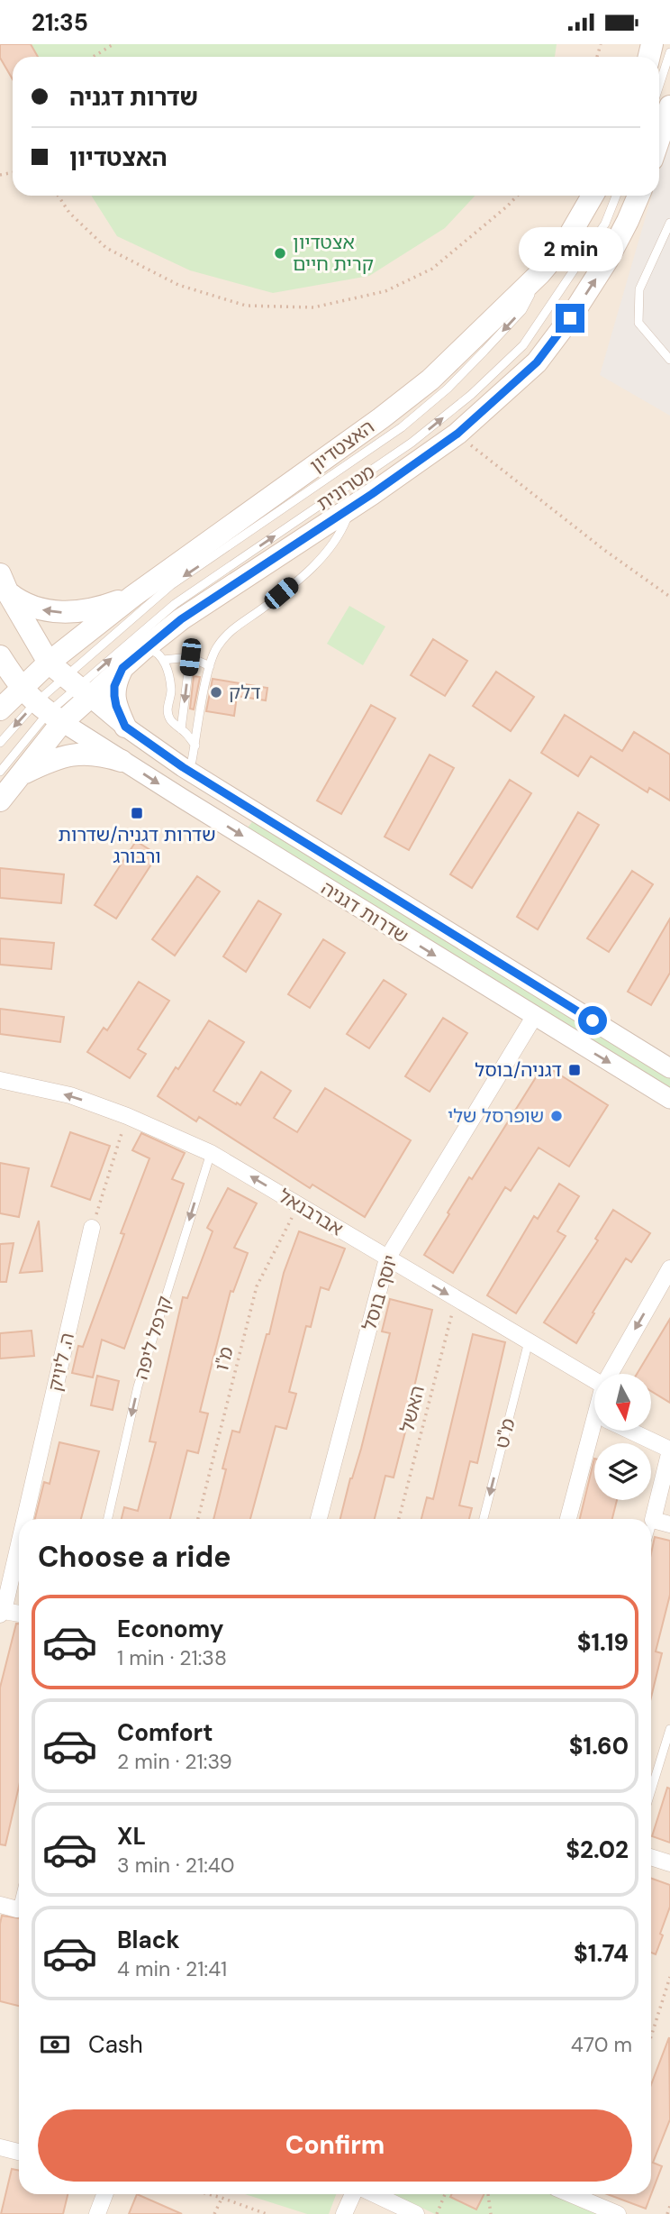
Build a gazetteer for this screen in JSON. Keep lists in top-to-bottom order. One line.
{"streets":{"main road":["האצטדיון"],"street":["שדרות דגניה","אברבנאל","יוסף בוסל","ה. ליויק"],"lane":["מטרונית","קרפל ליפה","מ\"ט"],"path":["מ\"ו","האשל"]},"crossings":[["האצטדיון","מטרונית"],["האצטדיון","שדרות דגניה"],["מטרונית","שדרות דגניה"],["שדרות דגניה","יוסף בוסל"],["אברבנאל","יוסף בוסל"],["אברבנאל","קרפל ליפה"],["אברבנאל","מ\"ו"],["אברבנאל","האשל"],["אברבנאל","מ\"ט"]],"one_way":["קרפל ליפה","מ\"ט"],"places":{"other":["אצטדיון קרית חיים","דלק","שופרסל שלי"],"transit":["שדרות דגניה/שדרות ורבורג","דגניה/בוסל"]},"north":"bottom","page":{"status":"21:35","banner":["שדרות דגניה","האצטדיון"],"bubble":"2 min","heading":"Choose a ride","list":[{"name":"Economy","note":"1 min · 21:38","value":"$1.19"},{"name":"Comfort","note":"2 min · 21:39","value":"$1.60"},{"name":"XL","note":"3 min · 21:40","value":"$2.02"},{"name":"Black","note":"4 min · 21:41","value":"$1.74"}],"pay":["Cash","470 m"],"buttons":"Confirm"}}
